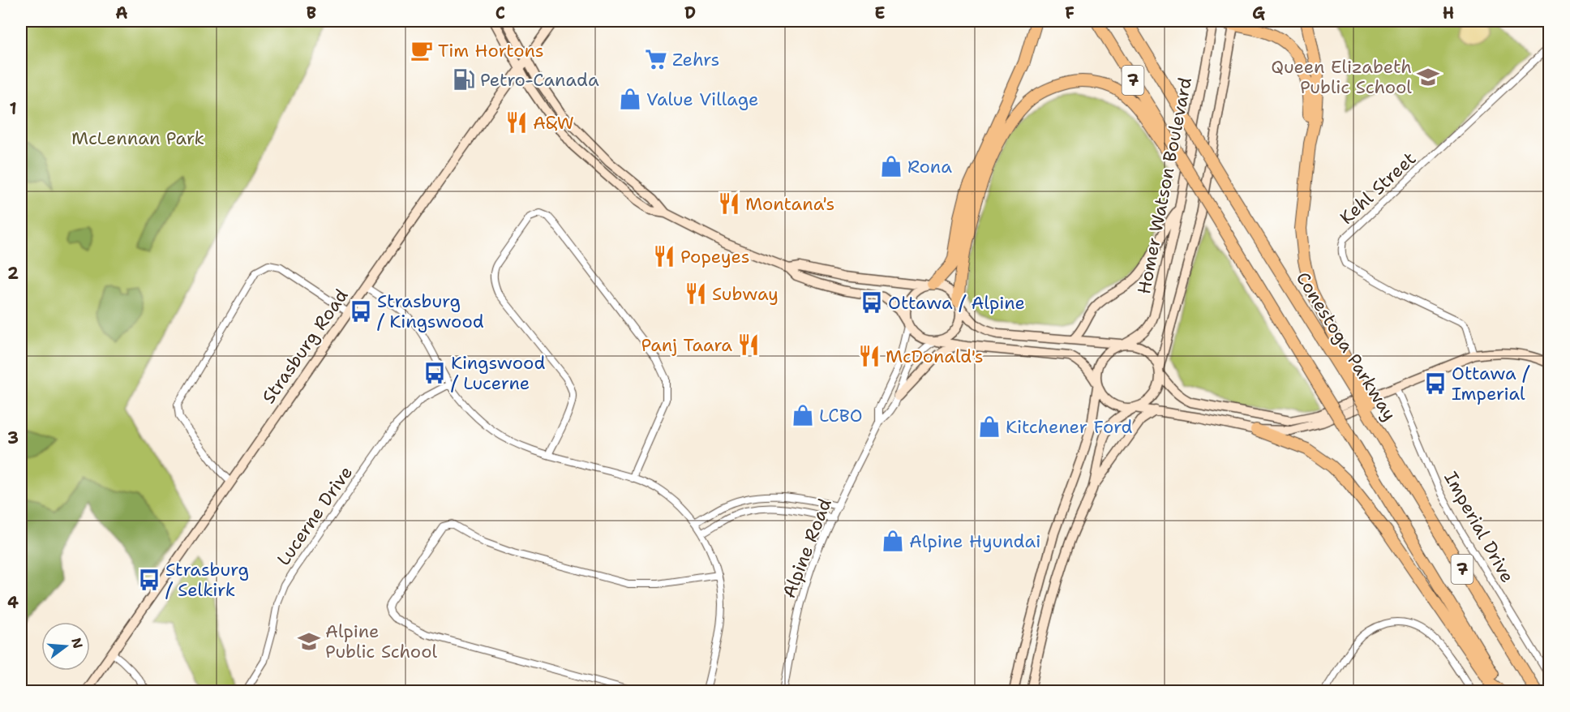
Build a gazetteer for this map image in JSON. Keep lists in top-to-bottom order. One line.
{"streets":{"highway":["7","Conestoga Parkway"],"main road":["Homer Watson Boulevard","Strasburg Road"],"street":["Kehl Street","Lucerne Drive","Imperial Drive","Alpine Road"]},"parks":["McLennan Park"],"places":{"cafe":["Tim Hortons"],"supermarket":["Zehrs"],"school or university":["Queen Elizabeth Public School","Alpine Public School"],"fuel station":["Petro-Canada"],"shop":["Value Village","Rona","LCBO","Kitchener Ford","Alpine Hyundai"],"restaurant":["A&W","Montana's","Popeyes","Subway","Panj Taara","McDonald's"],"bus stop":["Ottawa / Alpine","Strasburg / Kingswood","Kingswood / Lucerne","Ottawa / Imperial","Strasburg / Selkirk"]},"north":"right","grid":{"columns":["A","B","C","D","E","F","G","H"],"rows":["1","2","3","4"]}}
